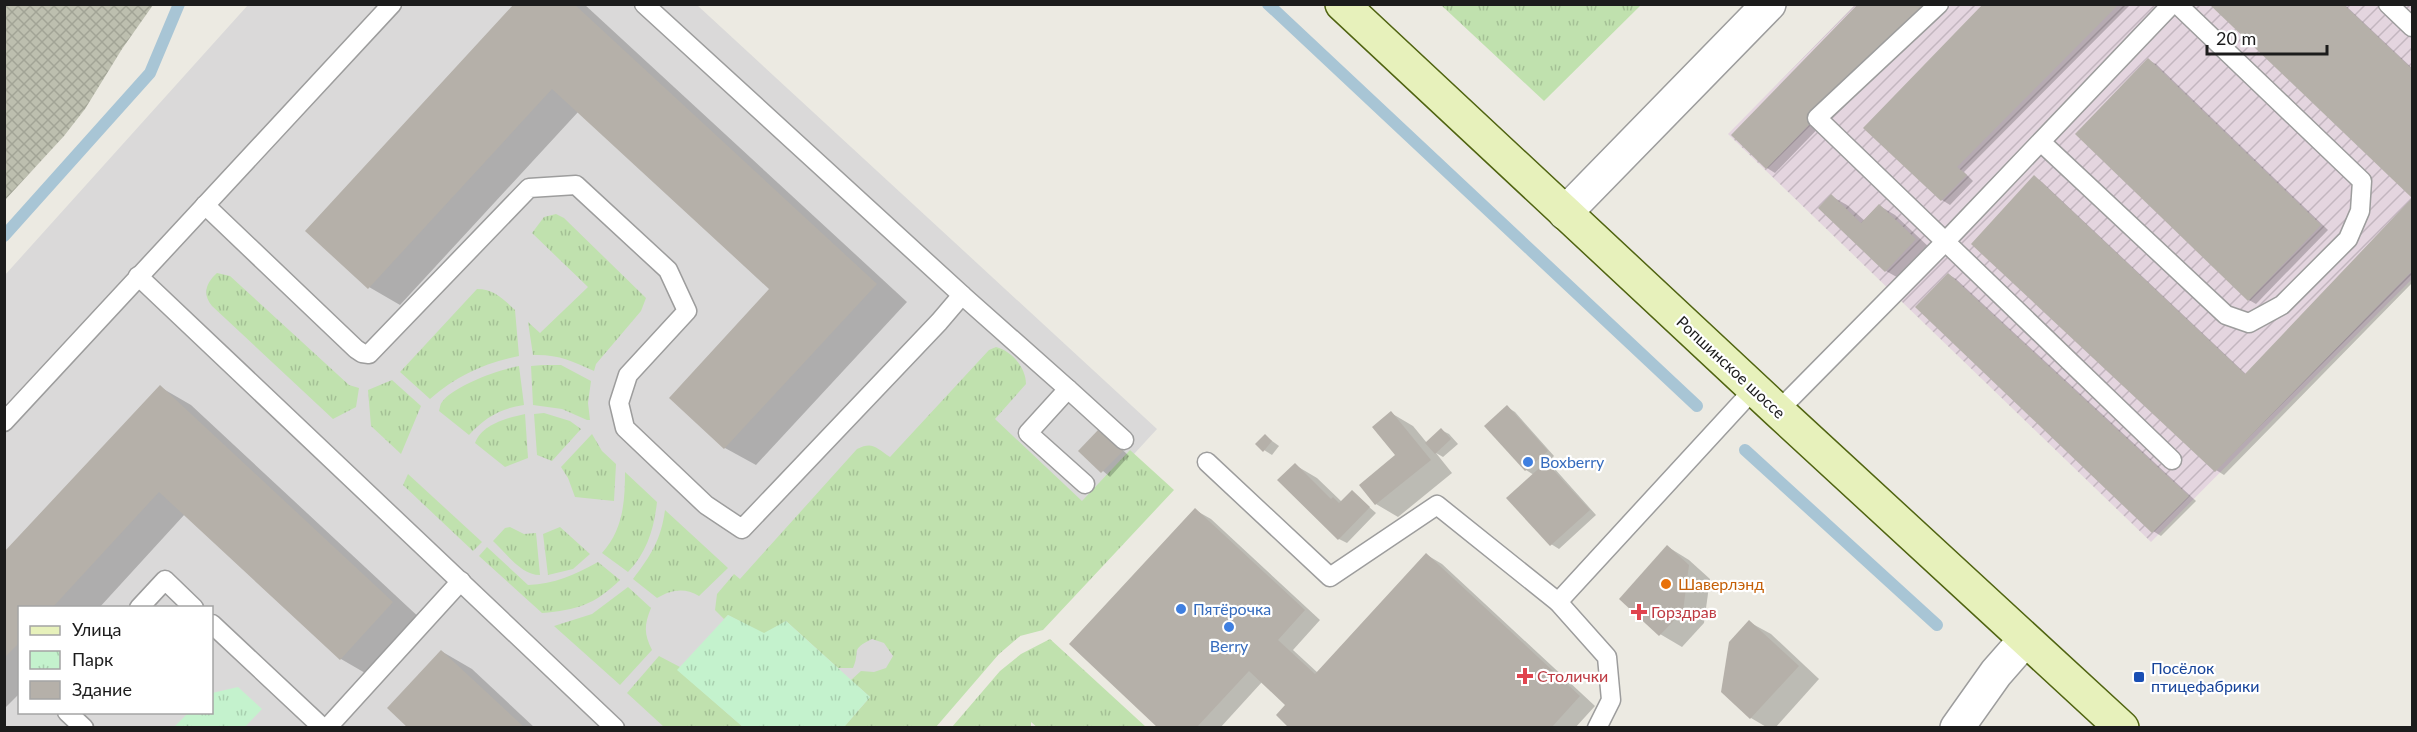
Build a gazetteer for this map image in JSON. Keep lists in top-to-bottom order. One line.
{"streets":{"main road":["Ропшинское шоссе"]},"places":{"other":["Boxberry","Шаверлэнд","Пятёрочка","Berry"],"health":["Горздрав","Столички"],"transit":["Посёлок птицефабрики"]},"legend":["Улица","Парк","Здание"],"scale_bar":"20 m"}
